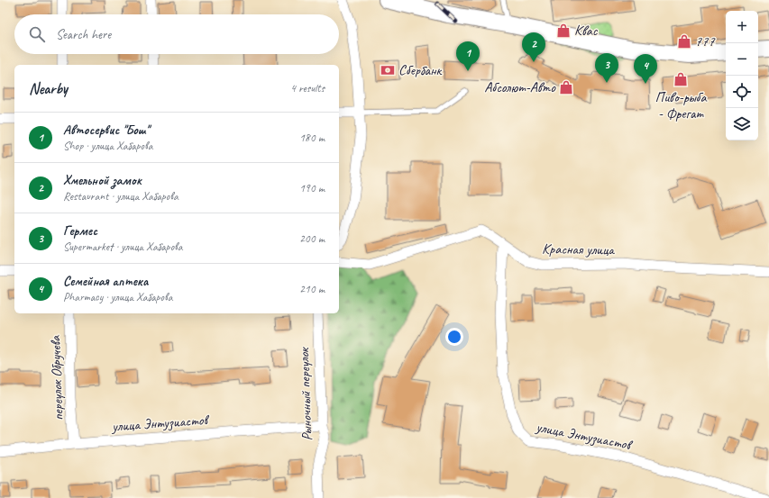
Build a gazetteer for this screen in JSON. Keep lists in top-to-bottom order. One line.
{"streets":{"street":["Красная улица","переулок Обручева","Рыночный переулок","улица Энтузиастов"]},"crossings":[["Красная улица","улица Энтузиастов"],["переулок Обручева","улица Энтузиастов"],["Рыночный переулок","улица Энтузиастов"]],"places":{"shop":["Квас","777","Пиво-рыба - Фрегат","Абсолют-Авто"],"bank":["Сбербанк"]},"page":{"map_buttons":["+","−"],"search":"Search here","pins":["2","1","3","4"],"heading":["Nearby","4 results"],"list":[{"mark":"1","name":"Автосервис \"Бош\"","note":"Shop · улица Хабарова","value":"180 m"},{"mark":"2","name":"Хмельной замок","note":"Restaurant · улица Хабарова","value":"190 m"},{"mark":"3","name":"Гермес","note":"Supermarket · улица Хабарова","value":"200 m"},{"mark":"4","name":"Семейная аптека","note":"Pharmacy · улица Хабарова","value":"210 m"}]}}
